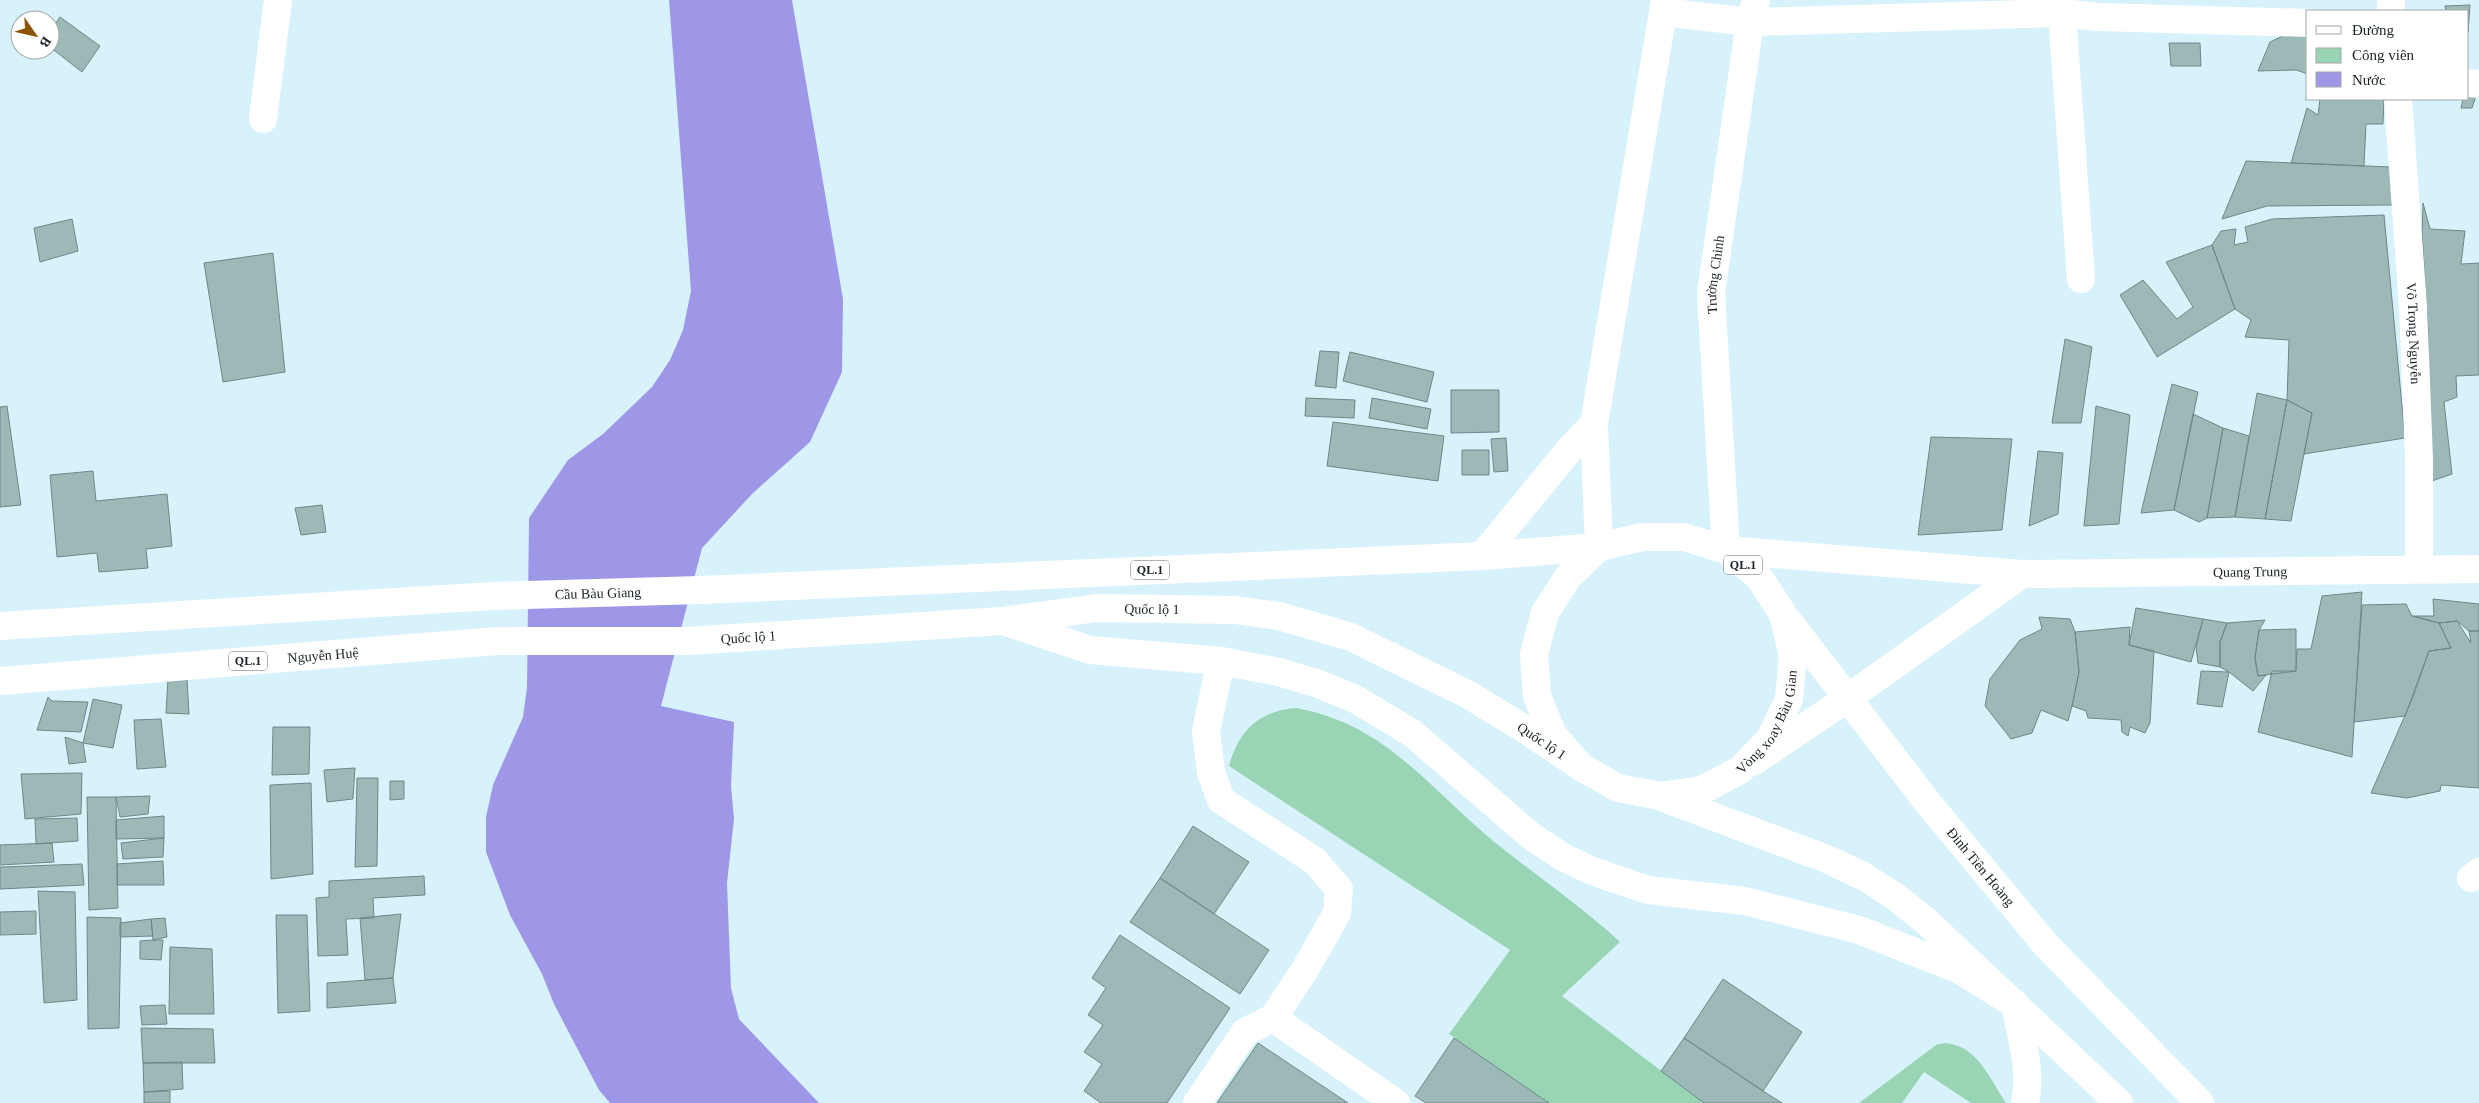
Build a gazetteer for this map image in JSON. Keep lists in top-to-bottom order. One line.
{"streets":{"main road":["Trường Chinh","Võ Trọng Nguyễn","QL.1","Quang Trung","Cầu Bàu Giang","Quốc lộ 1","Nguyễn Huệ","Vòng xoay Bàu Gian","Đinh Tiên Hoàng"]},"crossings":[["Trường Chinh","Quang Trung"],["Trường Chinh","Vòng xoay Bàu Gian"],["Võ Trọng Nguyễn","Quang Trung"],["QL.1","Cầu Bàu Giang"],["QL.1","Vòng xoay Bàu Gian"],["Quang Trung","Vòng xoay Bàu Gian"],["Quốc lộ 1","Nguyễn Huệ"],["Quốc lộ 1","Vòng xoay Bàu Gian"],["Vòng xoay Bàu Gian","Đinh Tiên Hoàng"]],"legend":["Đường","Công viên","Nước"],"north":"bottom right"}
